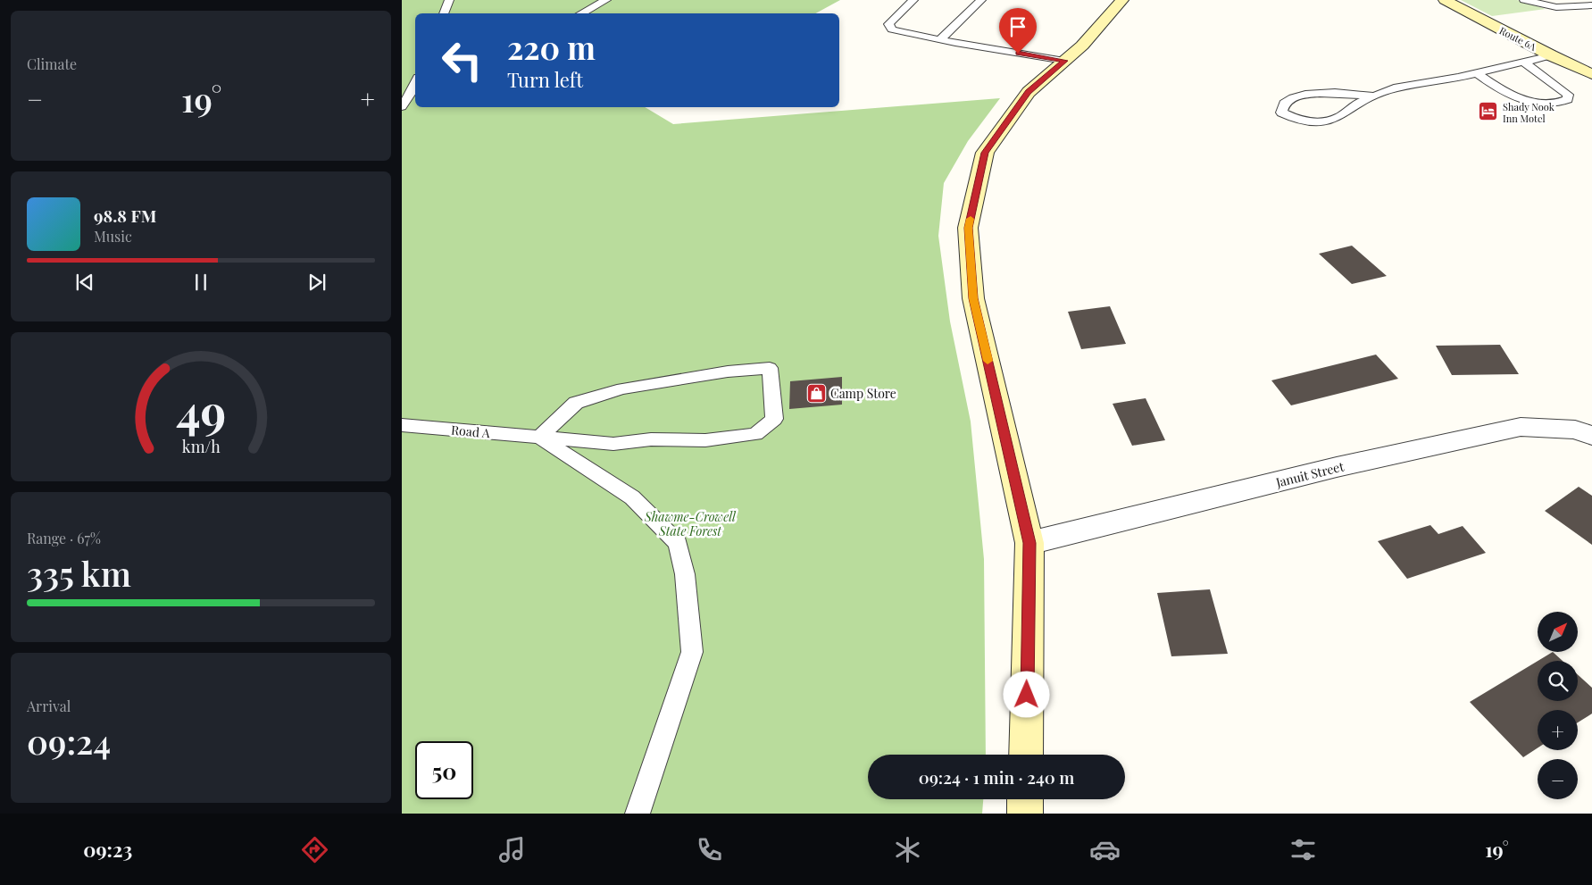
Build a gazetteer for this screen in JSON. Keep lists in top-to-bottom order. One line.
{"streets":{"main road":["Route 6A"],"street":["Januit Street"],"lane":["Road A"]},"parks":["Shawme-Crowell State Forest"],"places":{"hotel":["Shady Nook Inn Motel"],"shop":["Camp Store"]},"north":"top right","page":{"tile":["Climate",["Range · 67%","335 km"],["Arrival","09:24"]],"turn":["220 m","Turn left"],"heat":["−","19°","+"],"song":["98.8 FM","Music"],"map_buttons":["+","−"],"limit":"50","trip":"09:24 · 1 min · 240 m","tabs":["09:23","19°"],"gauge":["49","km/h"]}}
